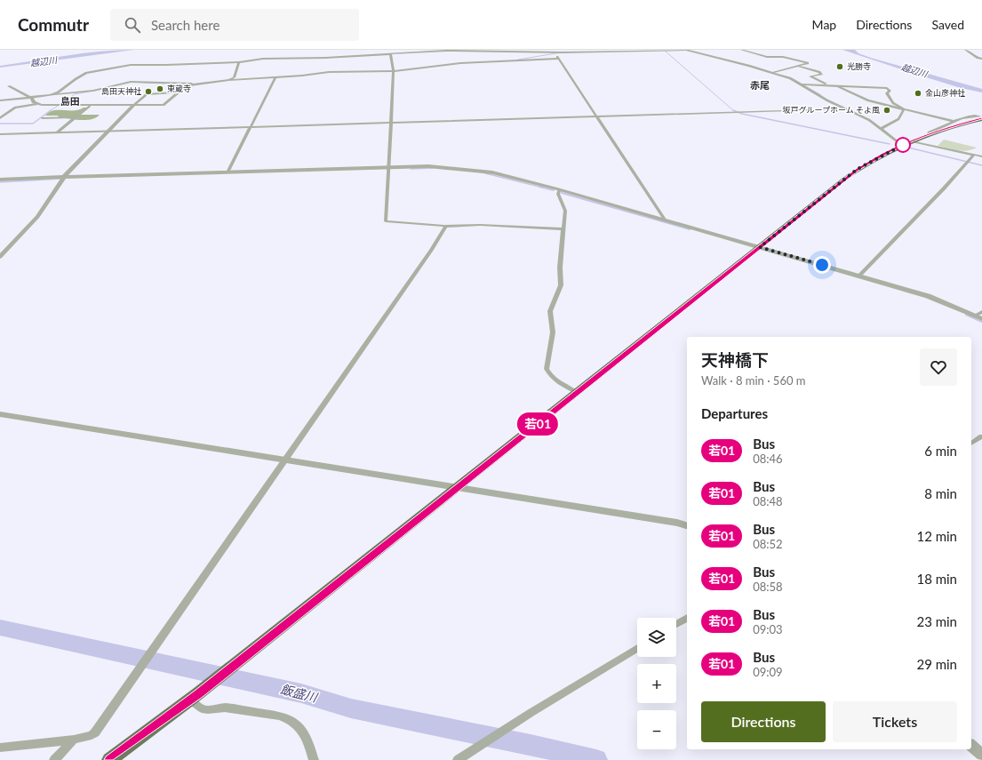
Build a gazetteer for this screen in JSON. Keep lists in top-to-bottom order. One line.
{"districts":["赤尾","島田"],"water":["越辺川","飯盛川"],"places":["光勝寺","東蔵寺","島田天神社","金山彦神社","坂戸グループホーム そよ風"],"lines":["bus line 若01"],"page":{"header":"Commutr","search":"Search here","nav":["Map","Directions","Saved"],"on_map":"若01","heading":[["天神橋下","Walk · 8 min · 560 m"],"Departures"],"list":[{"mark":"若01","name":"Bus","note":"08:46","value":"6 min"},{"mark":"若01","name":"Bus","note":"08:48","value":"8 min"},{"mark":"若01","name":"Bus","note":"08:52","value":"12 min"},{"mark":"若01","name":"Bus","note":"08:58","value":"18 min"},{"mark":"若01","name":"Bus","note":"09:03","value":"23 min"},{"mark":"若01","name":"Bus","note":"09:09","value":"29 min"}],"map_buttons":["+","−"],"buttons":["Directions","Tickets"]}}
